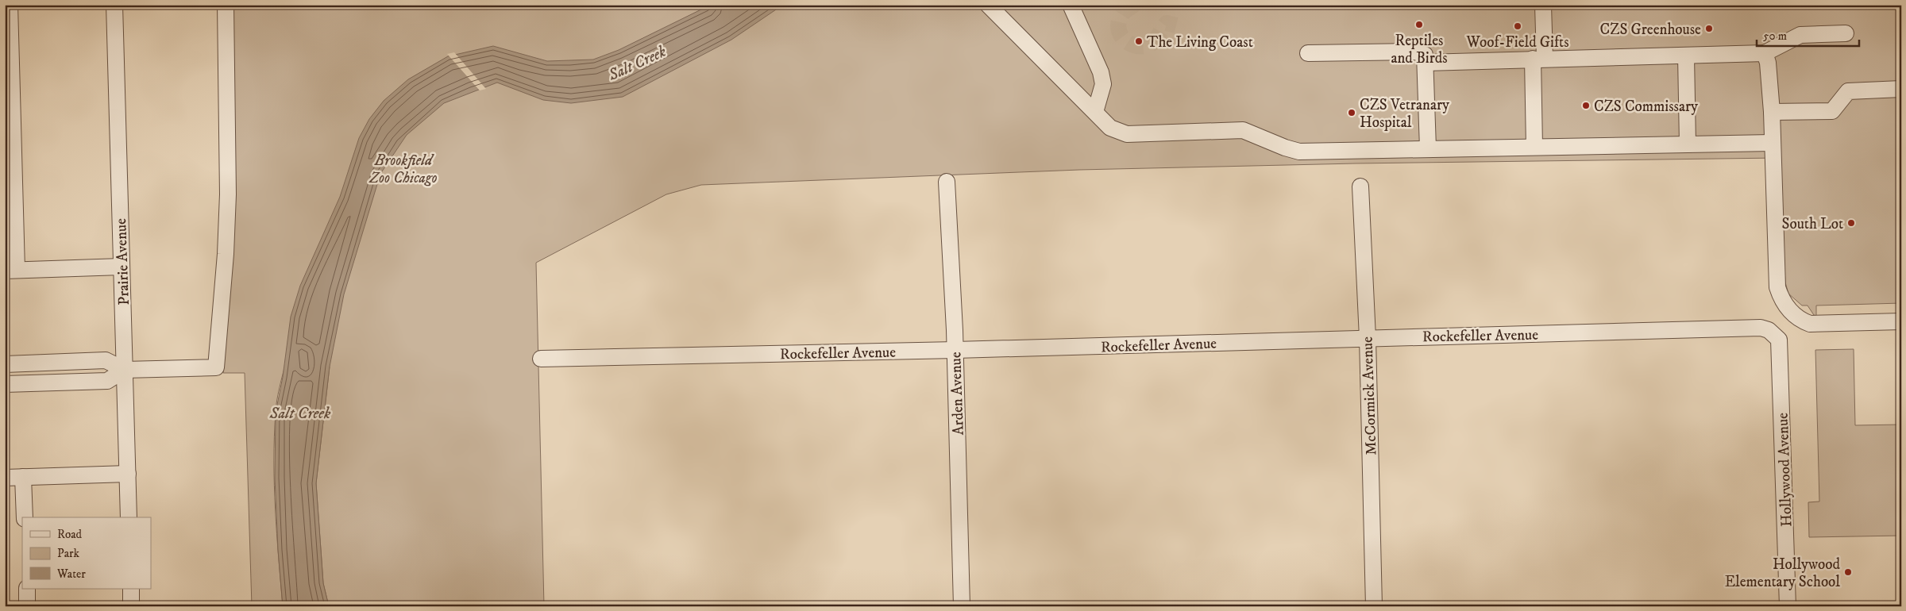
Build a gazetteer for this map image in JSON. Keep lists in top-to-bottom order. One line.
{"streets":{"street":["Prairie Avenue","Rockefeller Avenue","Arden Avenue","McCormick Avenue","Hollywood Avenue"]},"crossings":[["Rockefeller Avenue","Arden Avenue"],["Rockefeller Avenue","McCormick Avenue"],["Rockefeller Avenue","Hollywood Avenue"]],"water":["Salt Creek"],"parks":["Brookfield Zoo Chicago"],"places":["Reptiles and Birds","Woof-Field Gifts","CZS Greenhouse","The Living Coast","CZS Commissary","CZS Vetranary Hospital","South Lot","Hollywood Elementary School"],"legend":["Road","Park","Water"],"scale_bar":"50 m"}
